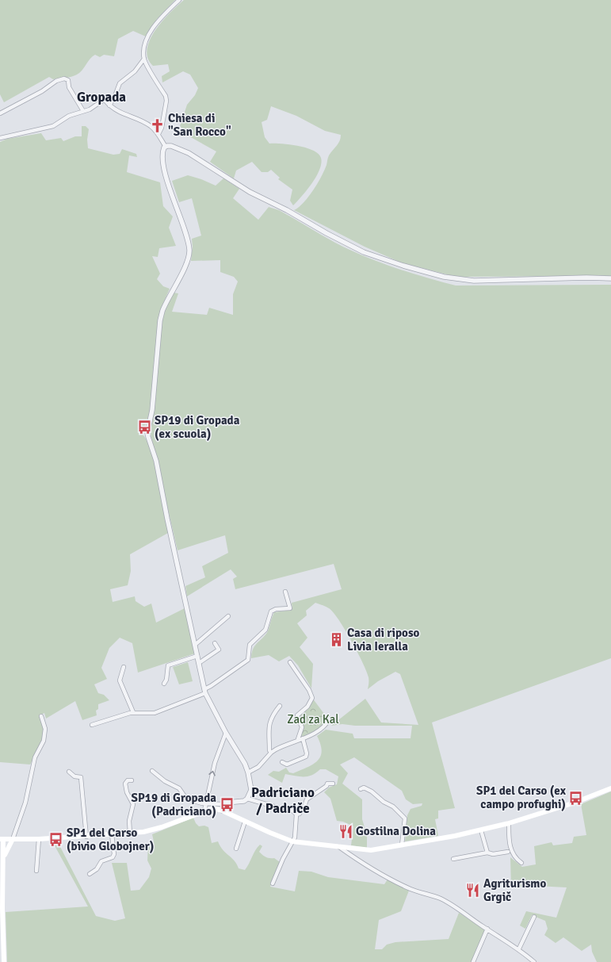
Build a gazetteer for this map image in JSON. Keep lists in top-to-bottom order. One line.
{"districts":["Gropada","Padriciano / Padriče"],"parks":["Zad za Kal"],"places":{"church":["Chiesa di \"San Rocco\""],"bus stop":["SP19 di Gropada (ex scuola)","SP1 del Carso (ex campo profughi)","SP19 di Gropada (Padriciano)","SP1 del Carso (bivio Globojner)"],"building":["Casa di riposo Livia Ieralla"],"restaurant":["Gostilna Dolina","Agriturismo Grgič"]}}
